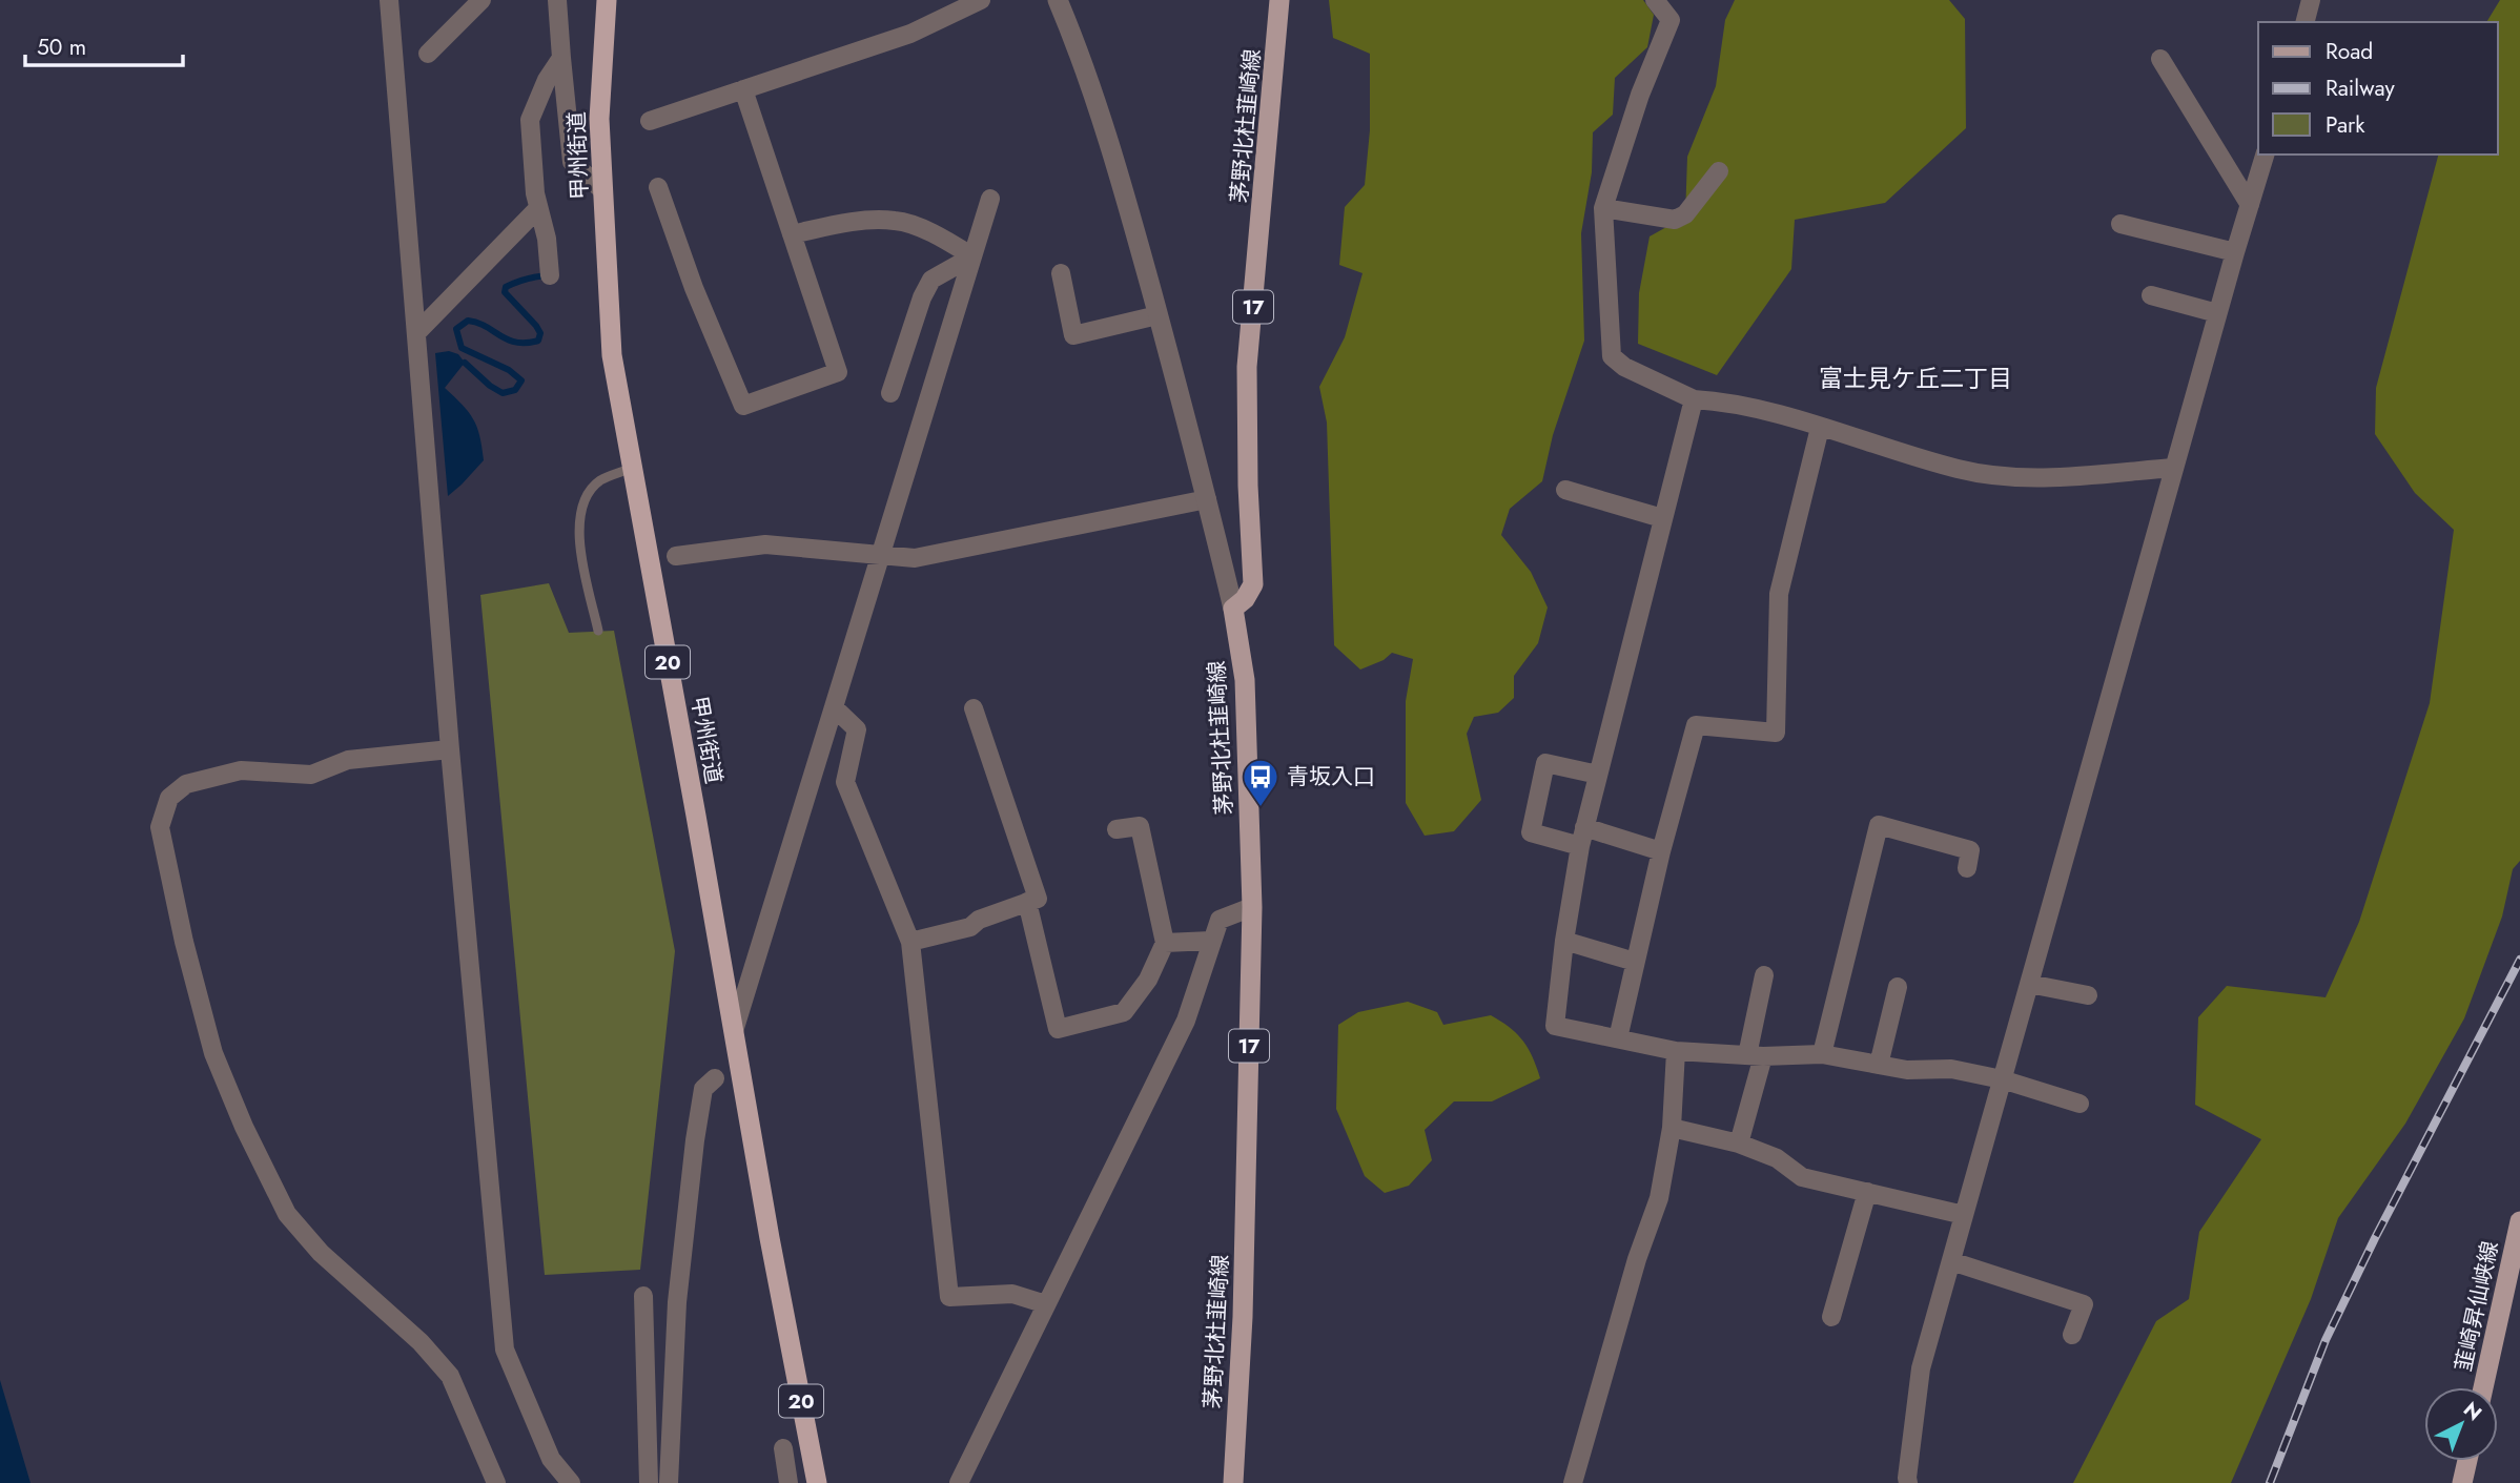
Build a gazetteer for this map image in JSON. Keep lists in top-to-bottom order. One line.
{"streets":{"highway":["甲州街道","20"],"main road":["茅野北杜韮崎線","17","韮崎昇仙峡線"]},"districts":["富士見ケ丘二丁目"],"places":{"bus stop":["青坂入口"]},"legend":["Road","Railway","Park"],"scale_bar":"50 m","north":"top right"}
